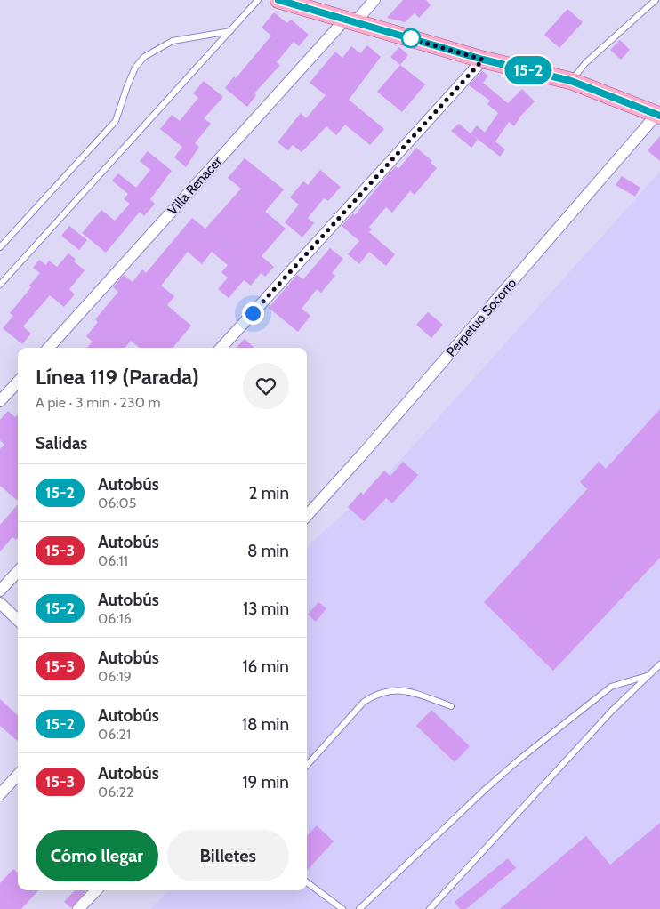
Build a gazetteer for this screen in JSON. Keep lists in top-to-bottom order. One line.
{"streets":{"street":["Villa Renacer","Perpetuo Socorro"]},"lines":["bus line 15-2"],"page":{"on_map":"15-2","heading":[["Línea 119 (Parada)","A pie · 3 min · 230 m"],"Salidas"],"list":[{"mark":"15-2","name":"Autobús","note":"06:05","value":"2 min"},{"mark":"15-3","name":"Autobús","note":"06:11","value":"8 min"},{"mark":"15-2","name":"Autobús","note":"06:16","value":"13 min"},{"mark":"15-3","name":"Autobús","note":"06:19","value":"16 min"},{"mark":"15-2","name":"Autobús","note":"06:21","value":"18 min"},{"mark":"15-3","name":"Autobús","note":"06:22","value":"19 min"}],"buttons":["Cómo llegar","Billetes"]}}
